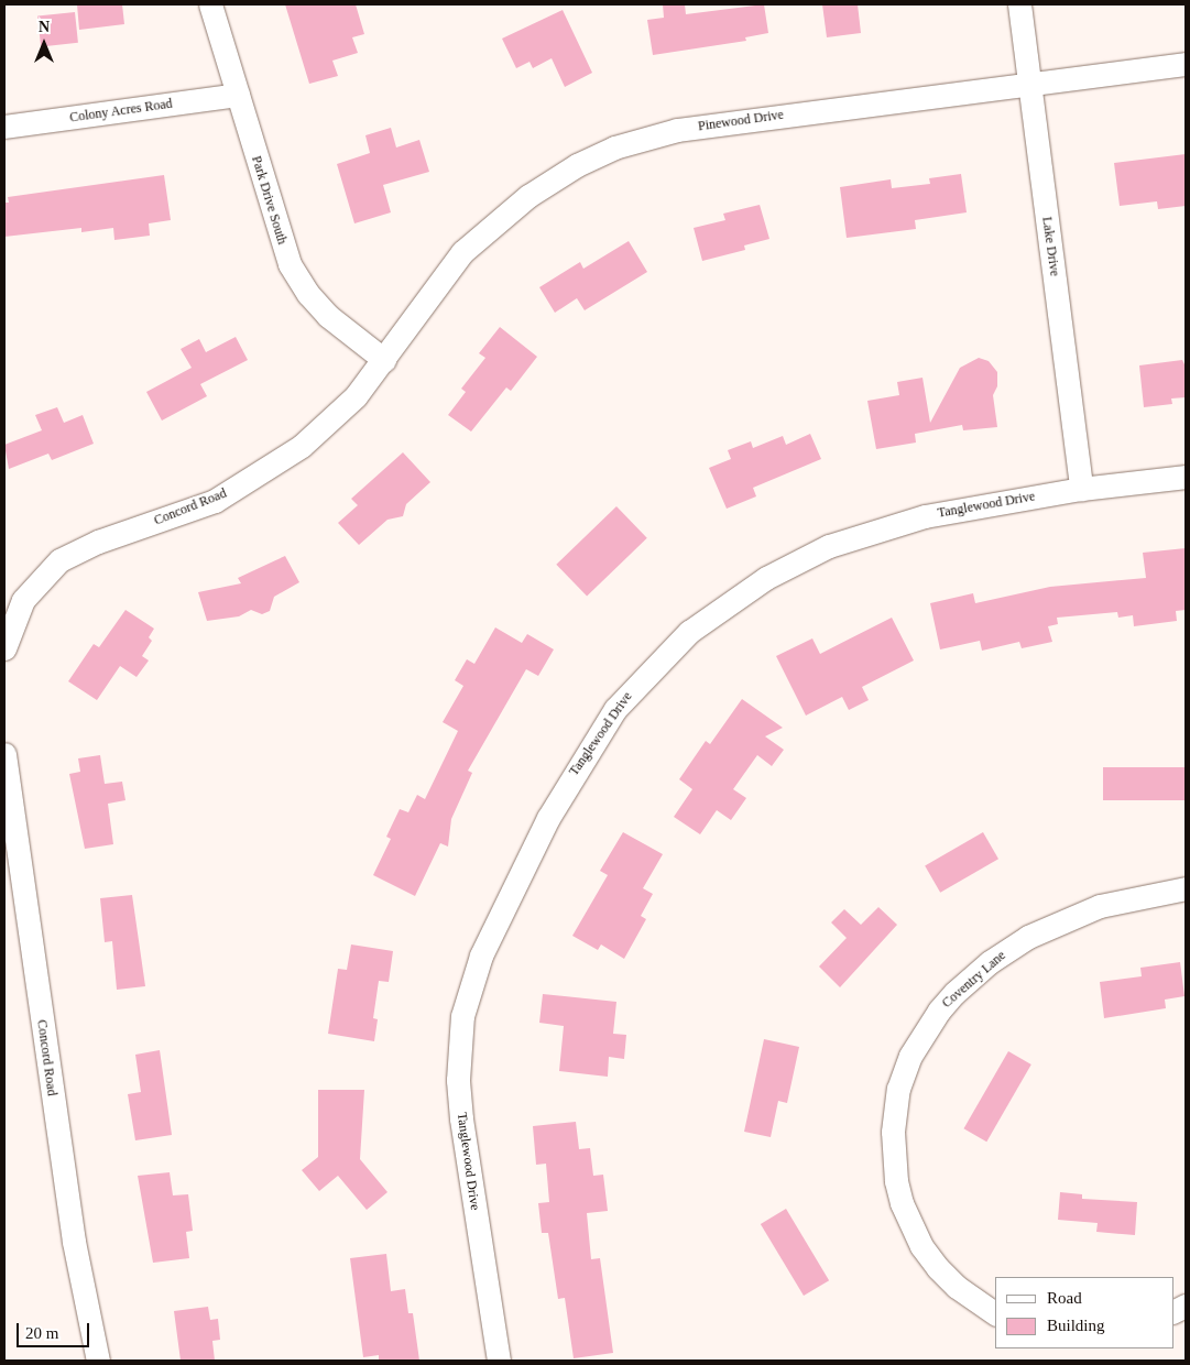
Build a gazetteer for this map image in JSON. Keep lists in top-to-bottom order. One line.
{"streets":{"street":["Colony Acres Road","Pinewood Drive","Park Drive South","Lake Drive","Tanglewood Drive","Concord Road","Coventry Lane"]},"crossings":[["Colony Acres Road","Park Drive South"],["Pinewood Drive","Park Drive South"],["Pinewood Drive","Lake Drive"],["Pinewood Drive","Concord Road"],["Park Drive South","Concord Road"],["Lake Drive","Tanglewood Drive"]],"legend":["Road","Building"],"scale_bar":"20 m","north":"top"}
